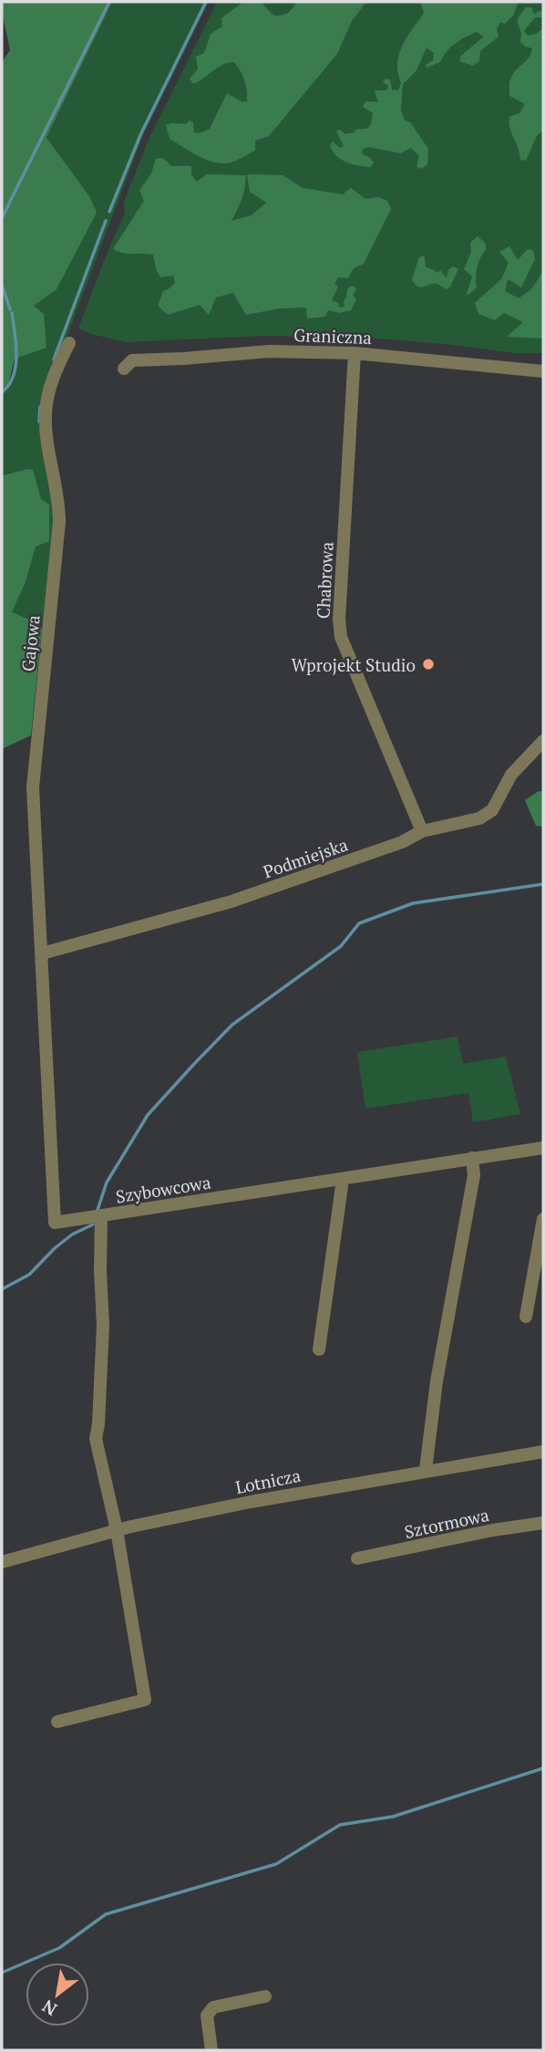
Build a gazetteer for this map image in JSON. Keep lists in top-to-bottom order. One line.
{"streets":{"street":["Graniczna","Chabrowa","Gajowa","Podmiejska","Szybowcowa","Lotnicza","Sztormowa"]},"crossings":[["Graniczna","Chabrowa"],["Chabrowa","Podmiejska"],["Gajowa","Podmiejska"],["Gajowa","Szybowcowa"],["Podmiejska","Szybowcowa"]],"places":["Wprojekt Studio"],"north":"bottom left"}
